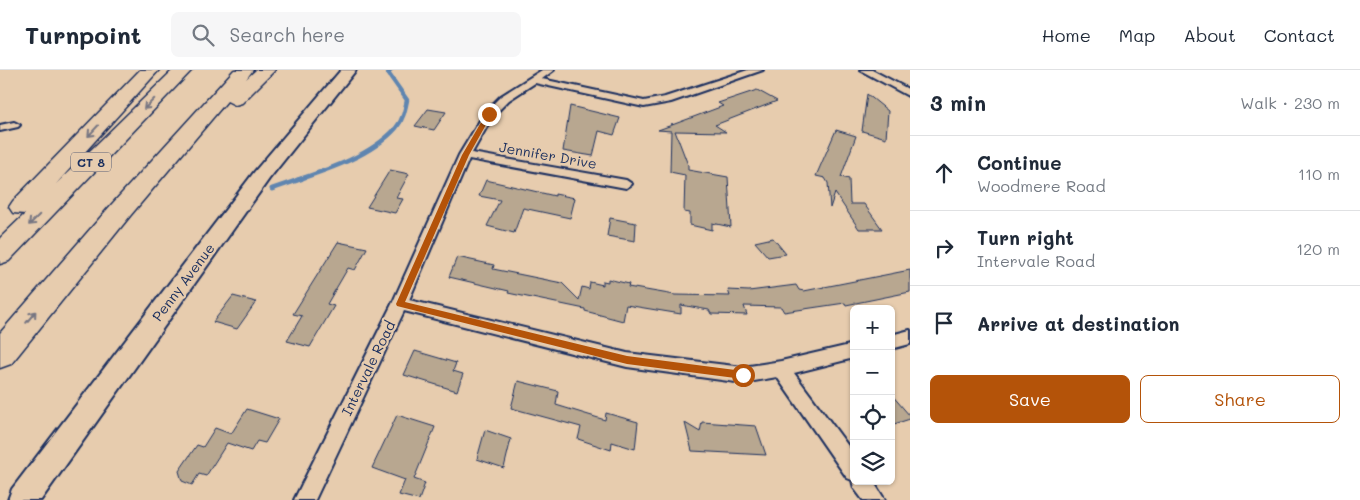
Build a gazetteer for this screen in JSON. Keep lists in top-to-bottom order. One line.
{"streets":{"highway":["CT 8"],"main road":["Penny Avenue"],"street":["Jennifer Drive","Intervale Road"]},"crossings":[["Jennifer Drive","Intervale Road"]],"page":{"header":"Turnpoint","search":"Search here","nav":["Home","Map","About","Contact"],"heading":["3 min","Walk · 230 m"],"list":[["Continue","Woodmere Road","110 m"],["Turn right","Intervale Road","120 m"],"Arrive at destination"],"map_buttons":["+","−"],"buttons":["Save","Share"]}}
